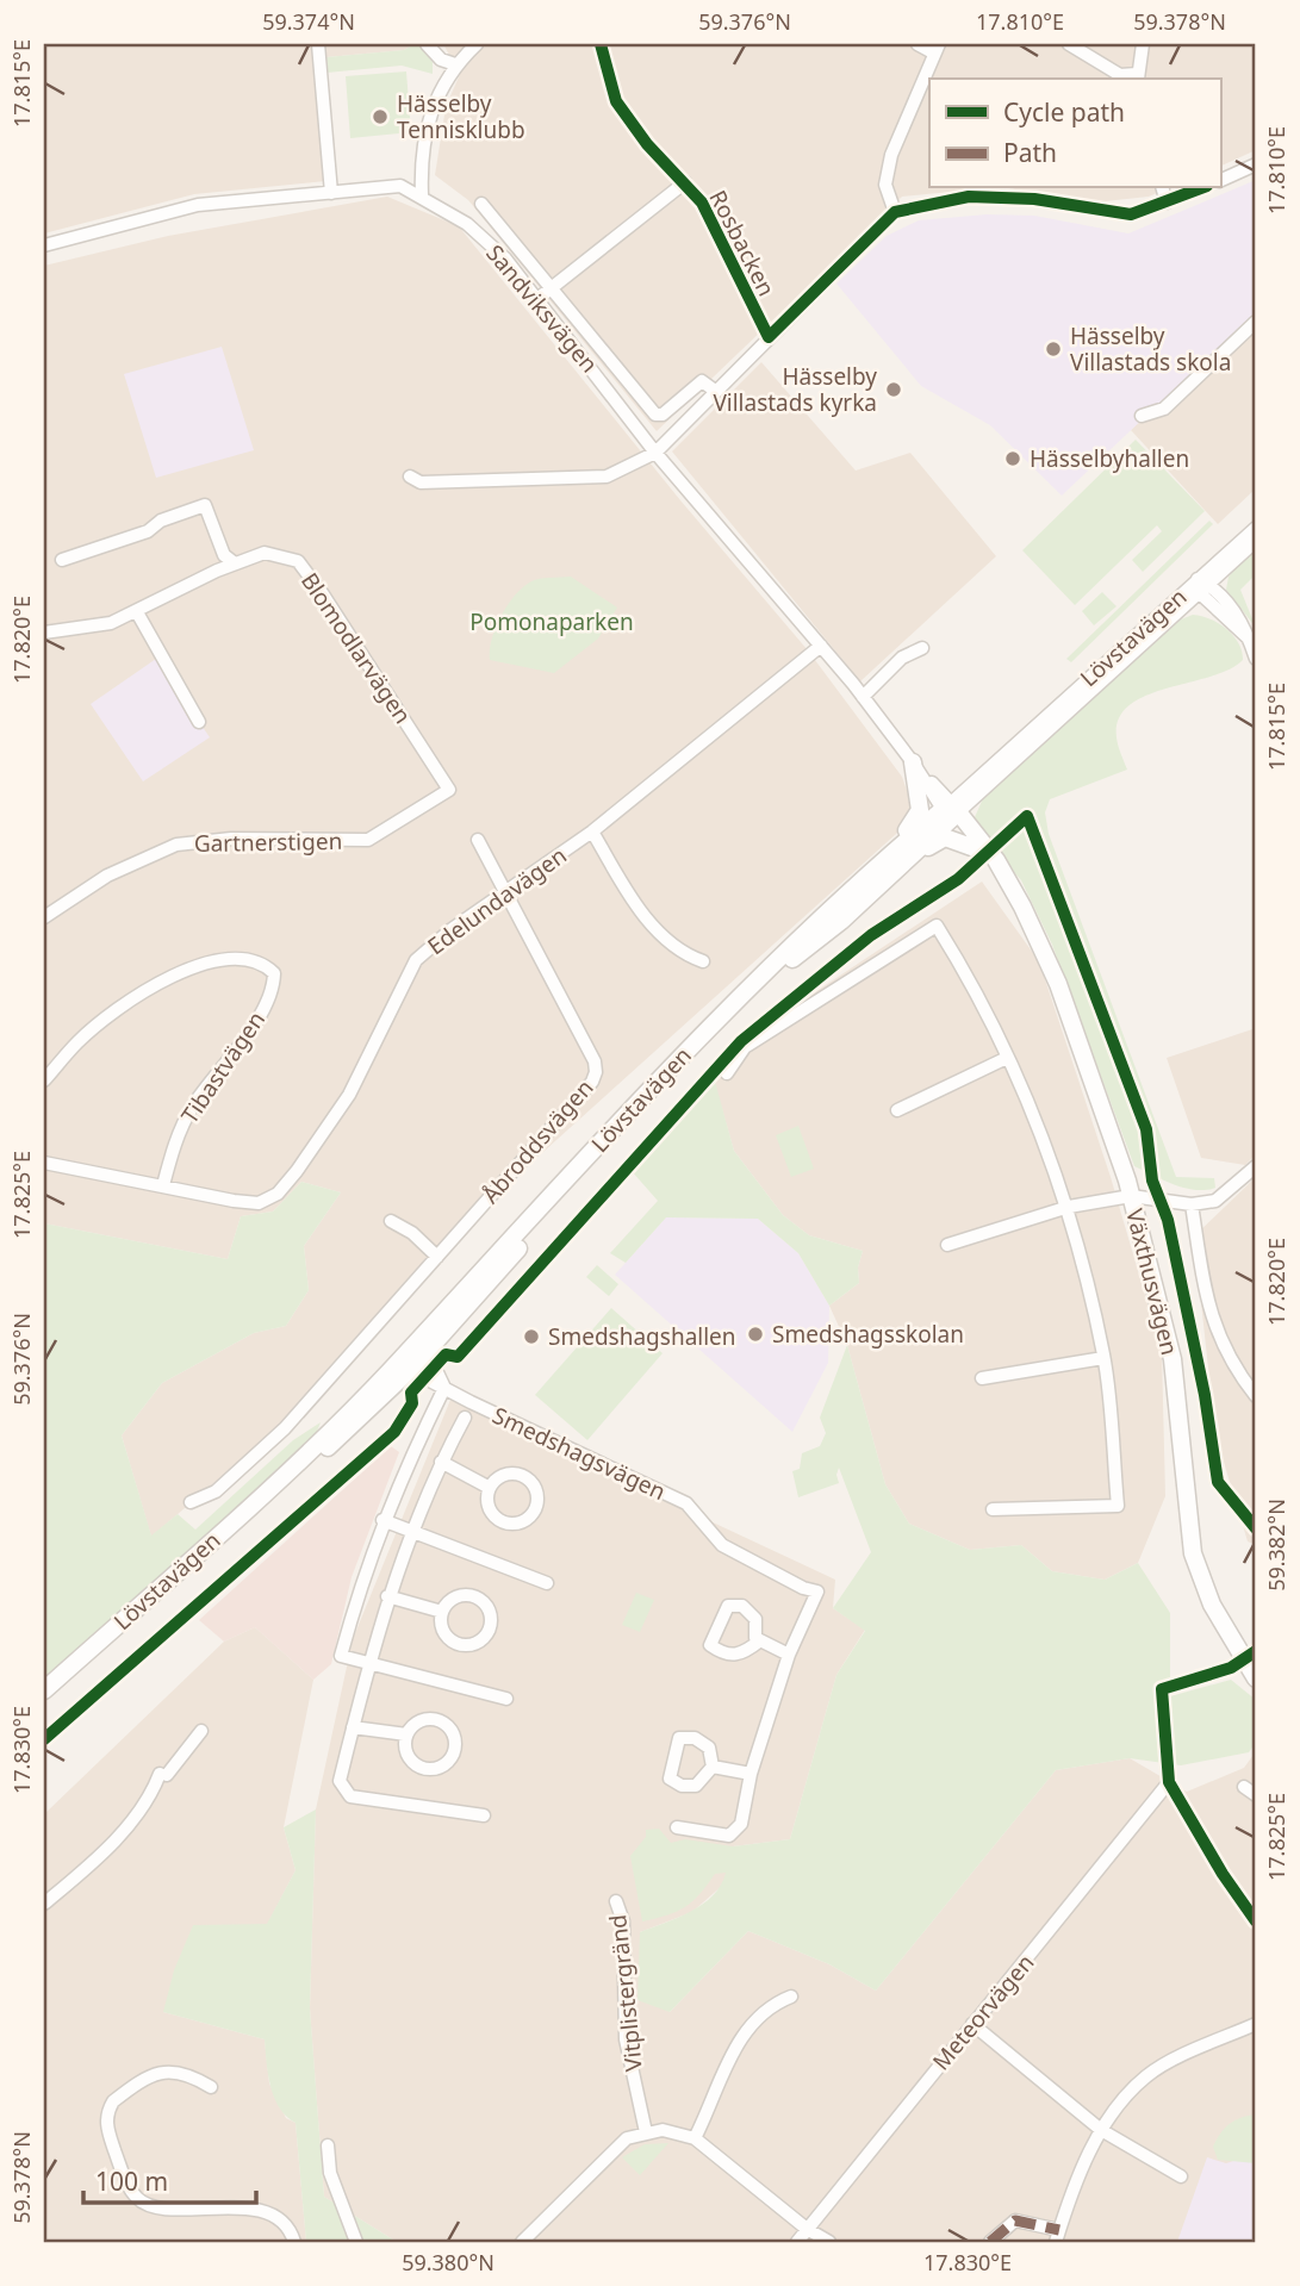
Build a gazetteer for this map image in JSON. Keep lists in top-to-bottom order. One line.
{"streets":{"street":["Rosbacken","Sandviksvägen","Lövstavägen","Blomodlarvägen","Gartnerstigen","Edelundavägen","Tibastvägen","Åbroddsvägen","Växthusvägen","Smedshagsvägen","Vitplistergränd","Meteorvägen"]},"crossings":[["Sandviksvägen","Lövstavägen"],["Sandviksvägen","Edelundavägen"],["Sandviksvägen","Växthusvägen"],["Lövstavägen","Växthusvägen"],["Lövstavägen","Smedshagsvägen"],["Blomodlarvägen","Gartnerstigen"],["Edelundavägen","Tibastvägen"],["Edelundavägen","Åbroddsvägen"]],"parks":["Pomonaparken"],"places":["Hässelby Tennisklubb","Hässelby Villastads skola","Hässelby Villastads kyrka","Hässelbyhallen","Smedshagsskolan","Smedshagshallen"],"legend":["Cycle path","Path"],"scale_bar":"100 m","coordinates":["59.374°N","59.376°N","17.810°E","59.378°N","17.815°E","17.820°E","17.825°E","59.382°N","17.830°E","59.380°N"]}
